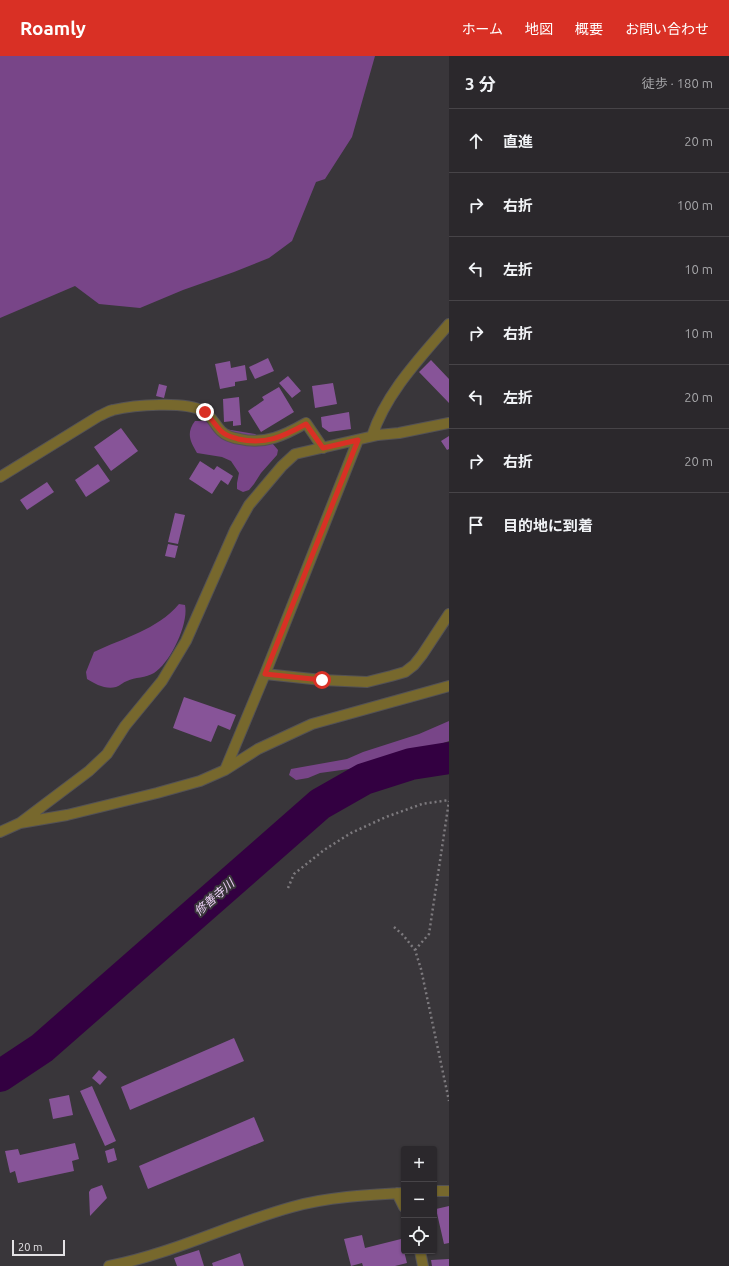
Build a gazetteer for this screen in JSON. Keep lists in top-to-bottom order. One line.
{"water":["修善寺川"],"scale_bar":"20 m","page":{"header":"Roamly","nav":["ホーム","地図","概要","お問い合わせ"],"heading":["3 分","徒歩 · 180 m"],"list":[["直進","20 m"],["右折","100 m"],["左折","10 m"],["右折","10 m"],["左折","20 m"],["右折","20 m"],"目的地に到着"],"map_buttons":["+","−"],"scale":"20 m"}}
